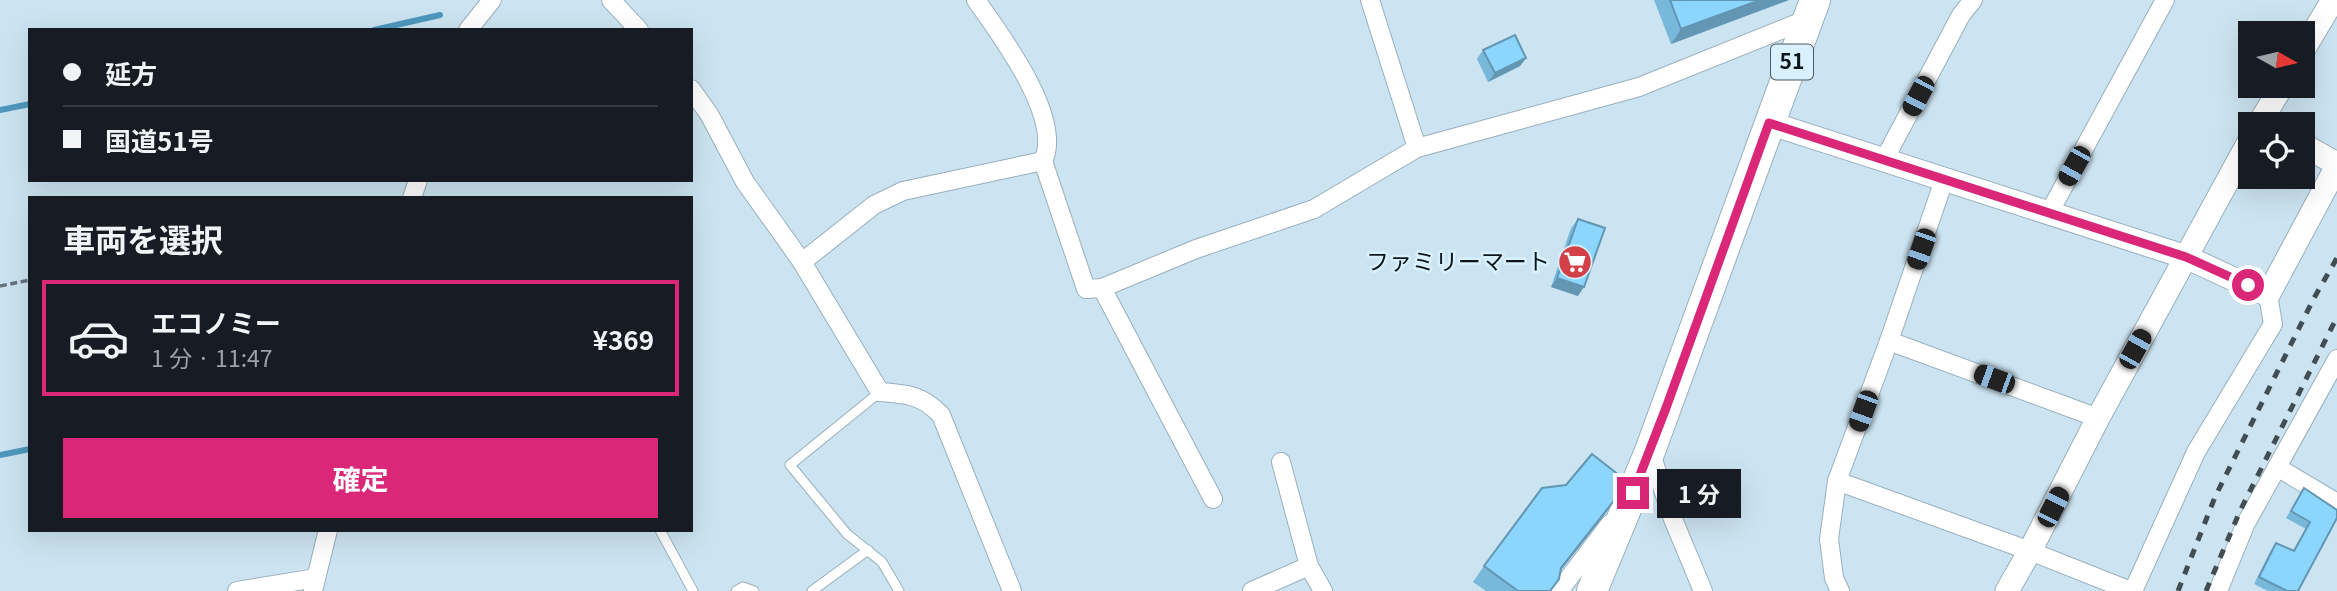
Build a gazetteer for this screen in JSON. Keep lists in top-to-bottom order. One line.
{"streets":{"highway":["51"]},"places":{"supermarket":["ファミリーマート"]},"north":"right","page":{"banner":["延方","国道51号"],"heading":"車両を選択","list":[{"name":"エコノミー","note":"1 分 · 11:47","value":"¥369"}],"buttons":"確定","bubble":"1 分"}}
